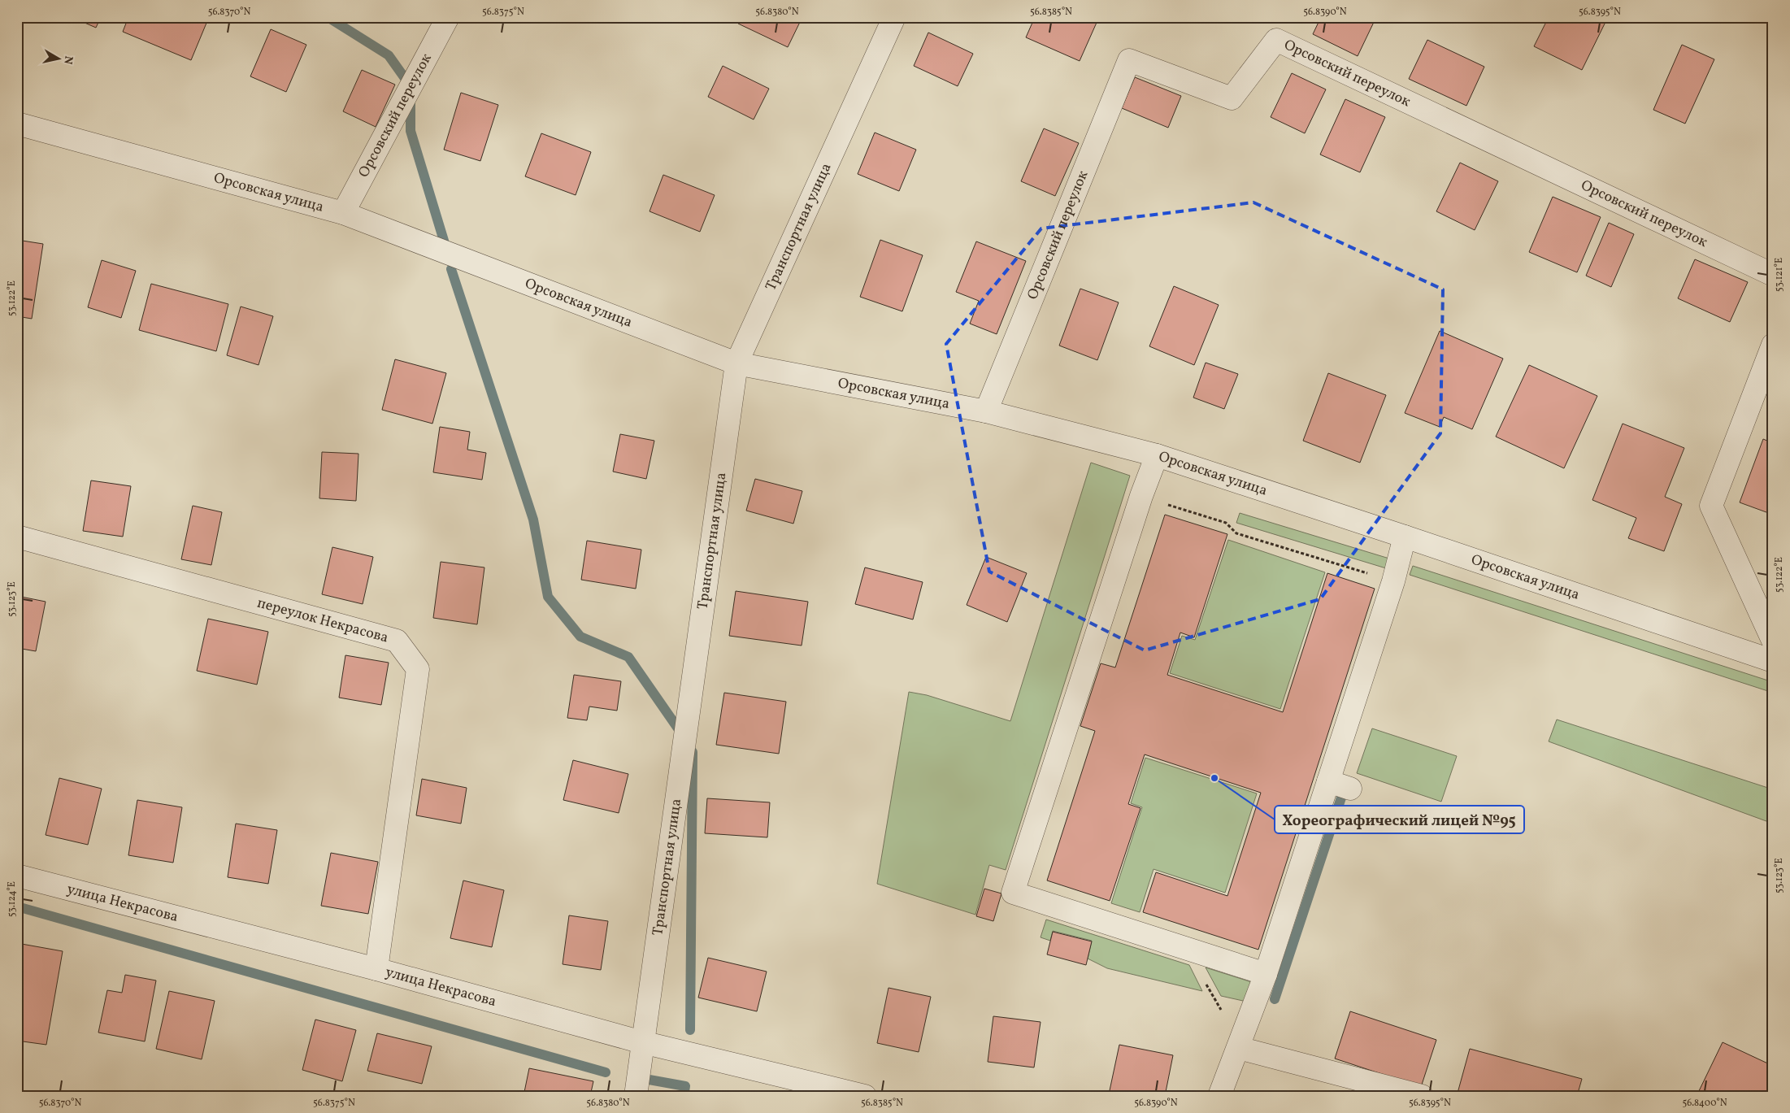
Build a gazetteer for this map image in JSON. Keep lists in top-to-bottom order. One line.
{"streets":{"street":["Орсовский переулок","Орсовская улица","Транспортная улица","переулок Некрасова","улица Некрасова"]},"crossings":[["Орсовский переулок","Орсовская улица"],["Орсовская улица","Транспортная улица"],["Транспортная улица","улица Некрасова"],["переулок Некрасова","улица Некрасова"]],"places":["Хореографический лицей №95"],"north":"right","coordinates":["56.8370°N","56.8375°N","56.8380°N","56.8385°N","56.8390°N","56.8395°N","53.121°E","53.122°E","53.123°E","53.124°E","56.8400°N"]}
